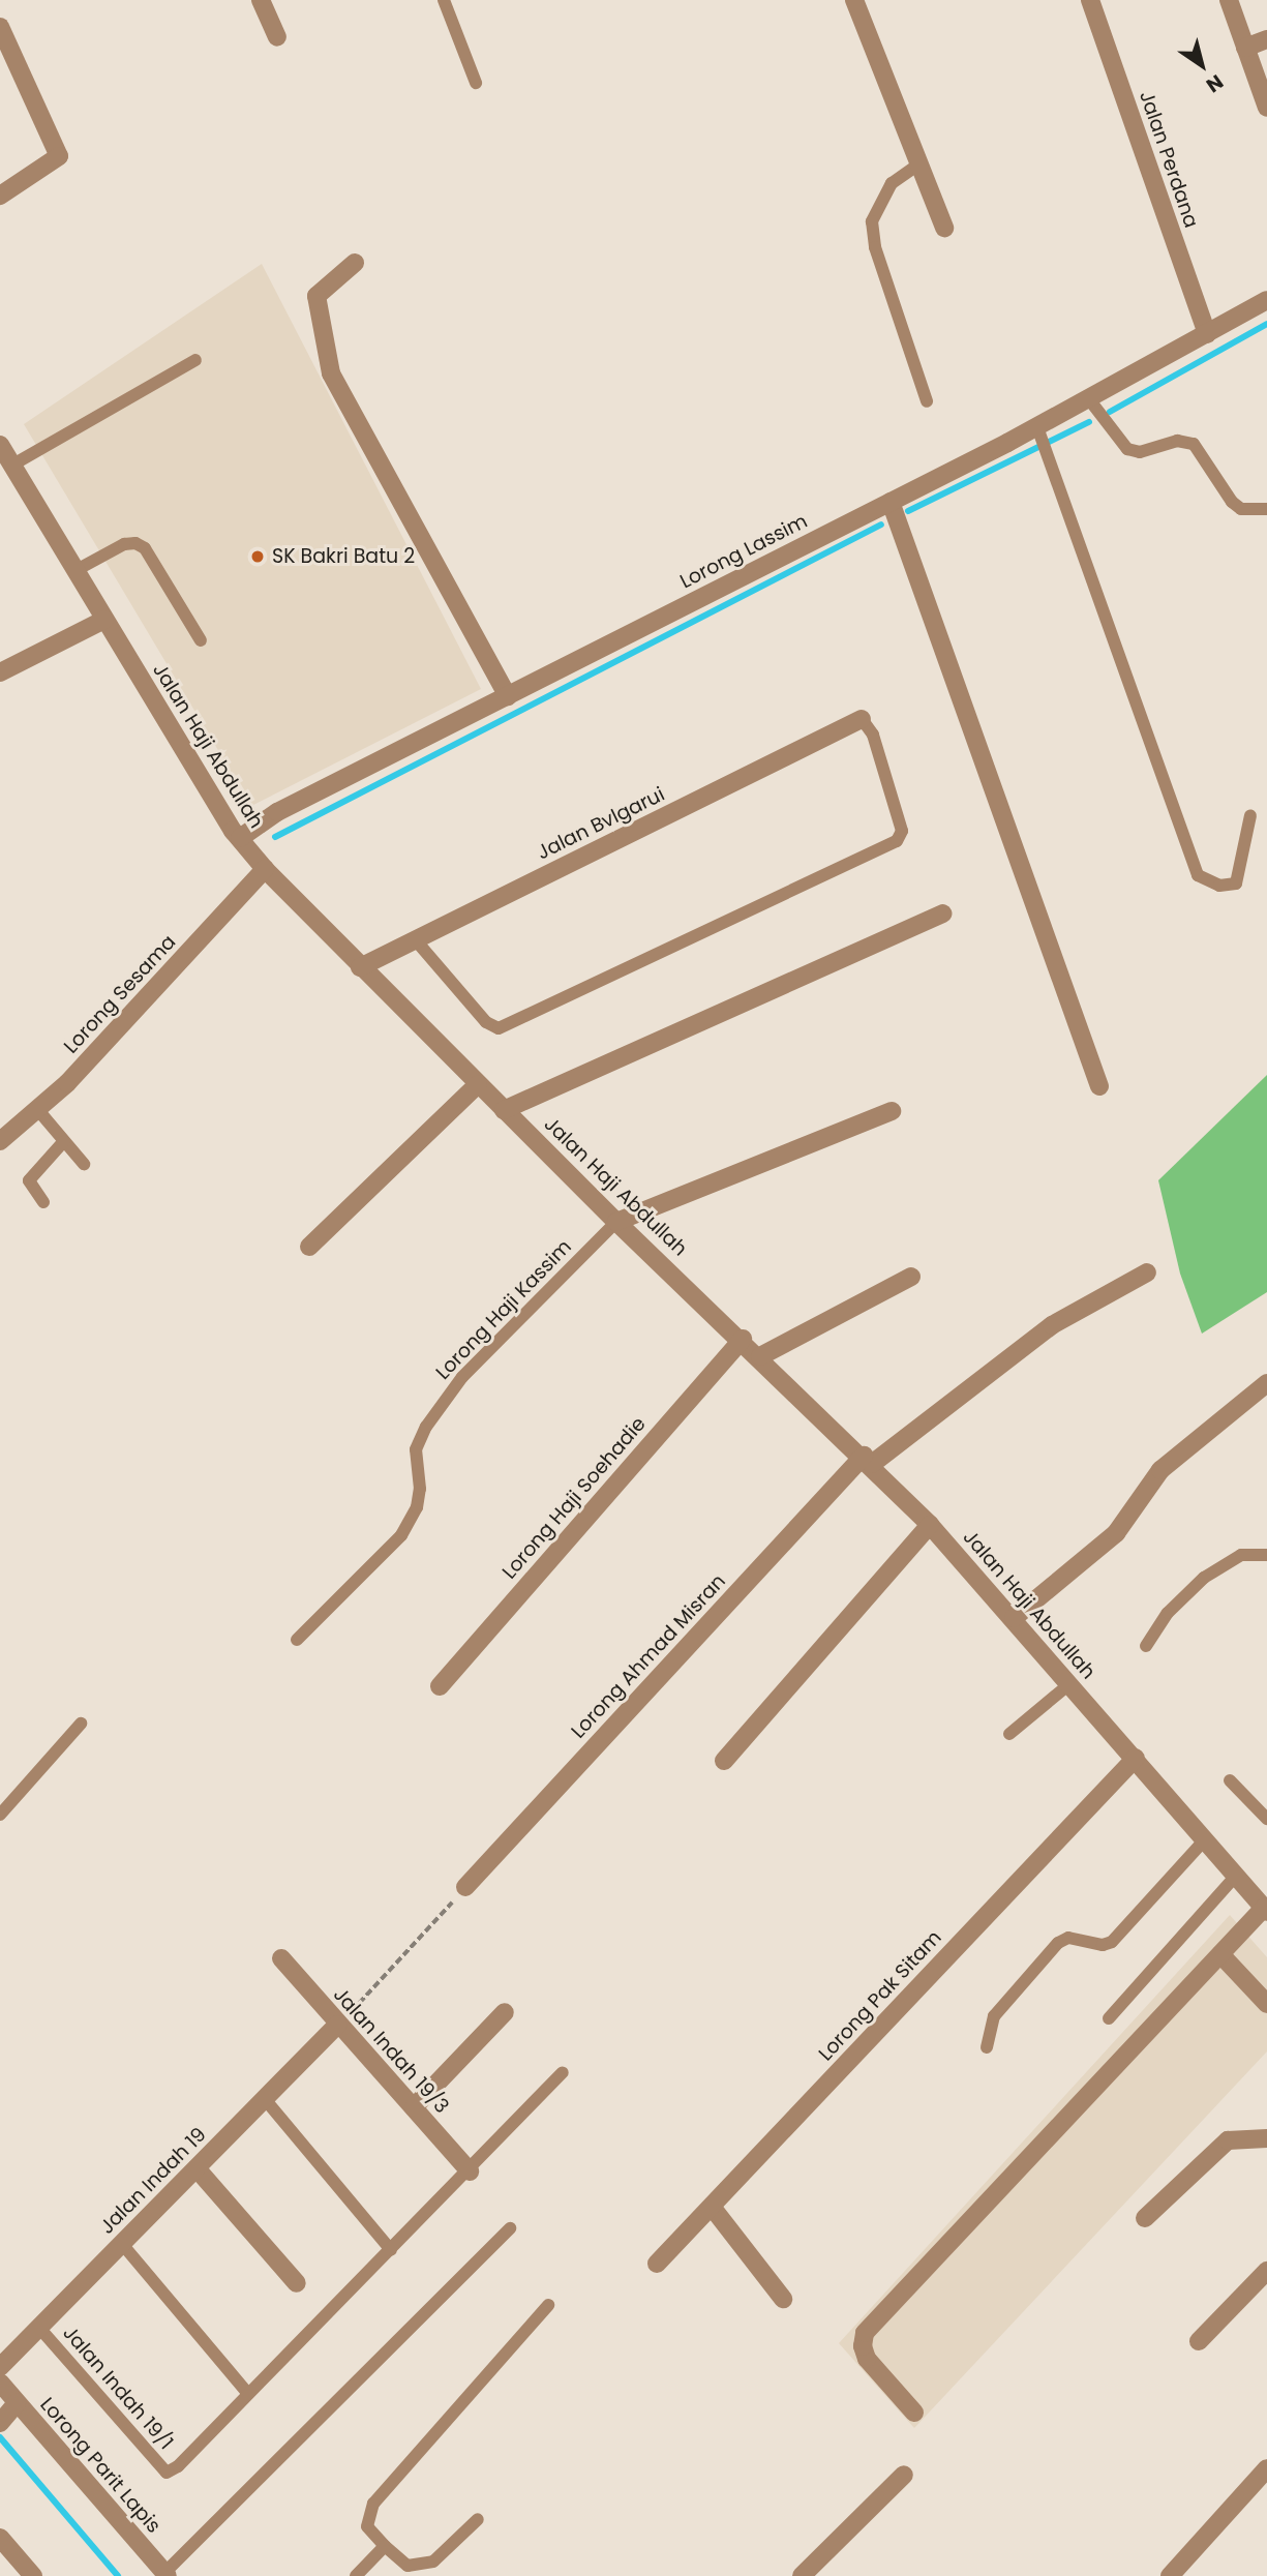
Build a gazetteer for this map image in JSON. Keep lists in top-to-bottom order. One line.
{"streets":{"street":["Jalan Perdana","Lorong Lassim","Jalan Haji Abdullah","Jalan Bvlgarui","Lorong Sesama","Lorong Haji Soehadie","Lorong Ahmad Misran","Lorong Pak Sitam","Jalan Indah 19/3","Jalan Indah 19","Lorong Parit Lapis"],"lane":["Lorong Haji Kassim","Jalan Indah 19/1"]},"crossings":[["Jalan Perdana","Lorong Lassim"],["Lorong Lassim","Jalan Haji Abdullah"],["Jalan Haji Abdullah","Jalan Bvlgarui"],["Jalan Haji Abdullah","Lorong Sesama"],["Jalan Haji Abdullah","Lorong Haji Kassim"],["Jalan Haji Abdullah","Lorong Haji Soehadie"],["Jalan Haji Abdullah","Lorong Ahmad Misran"],["Jalan Haji Abdullah","Lorong Pak Sitam"],["Jalan Indah 19/3","Jalan Indah 19"],["Jalan Indah 19","Jalan Indah 19/1"]],"places":["SK Bakri Batu 2"],"north":"bottom right"}
